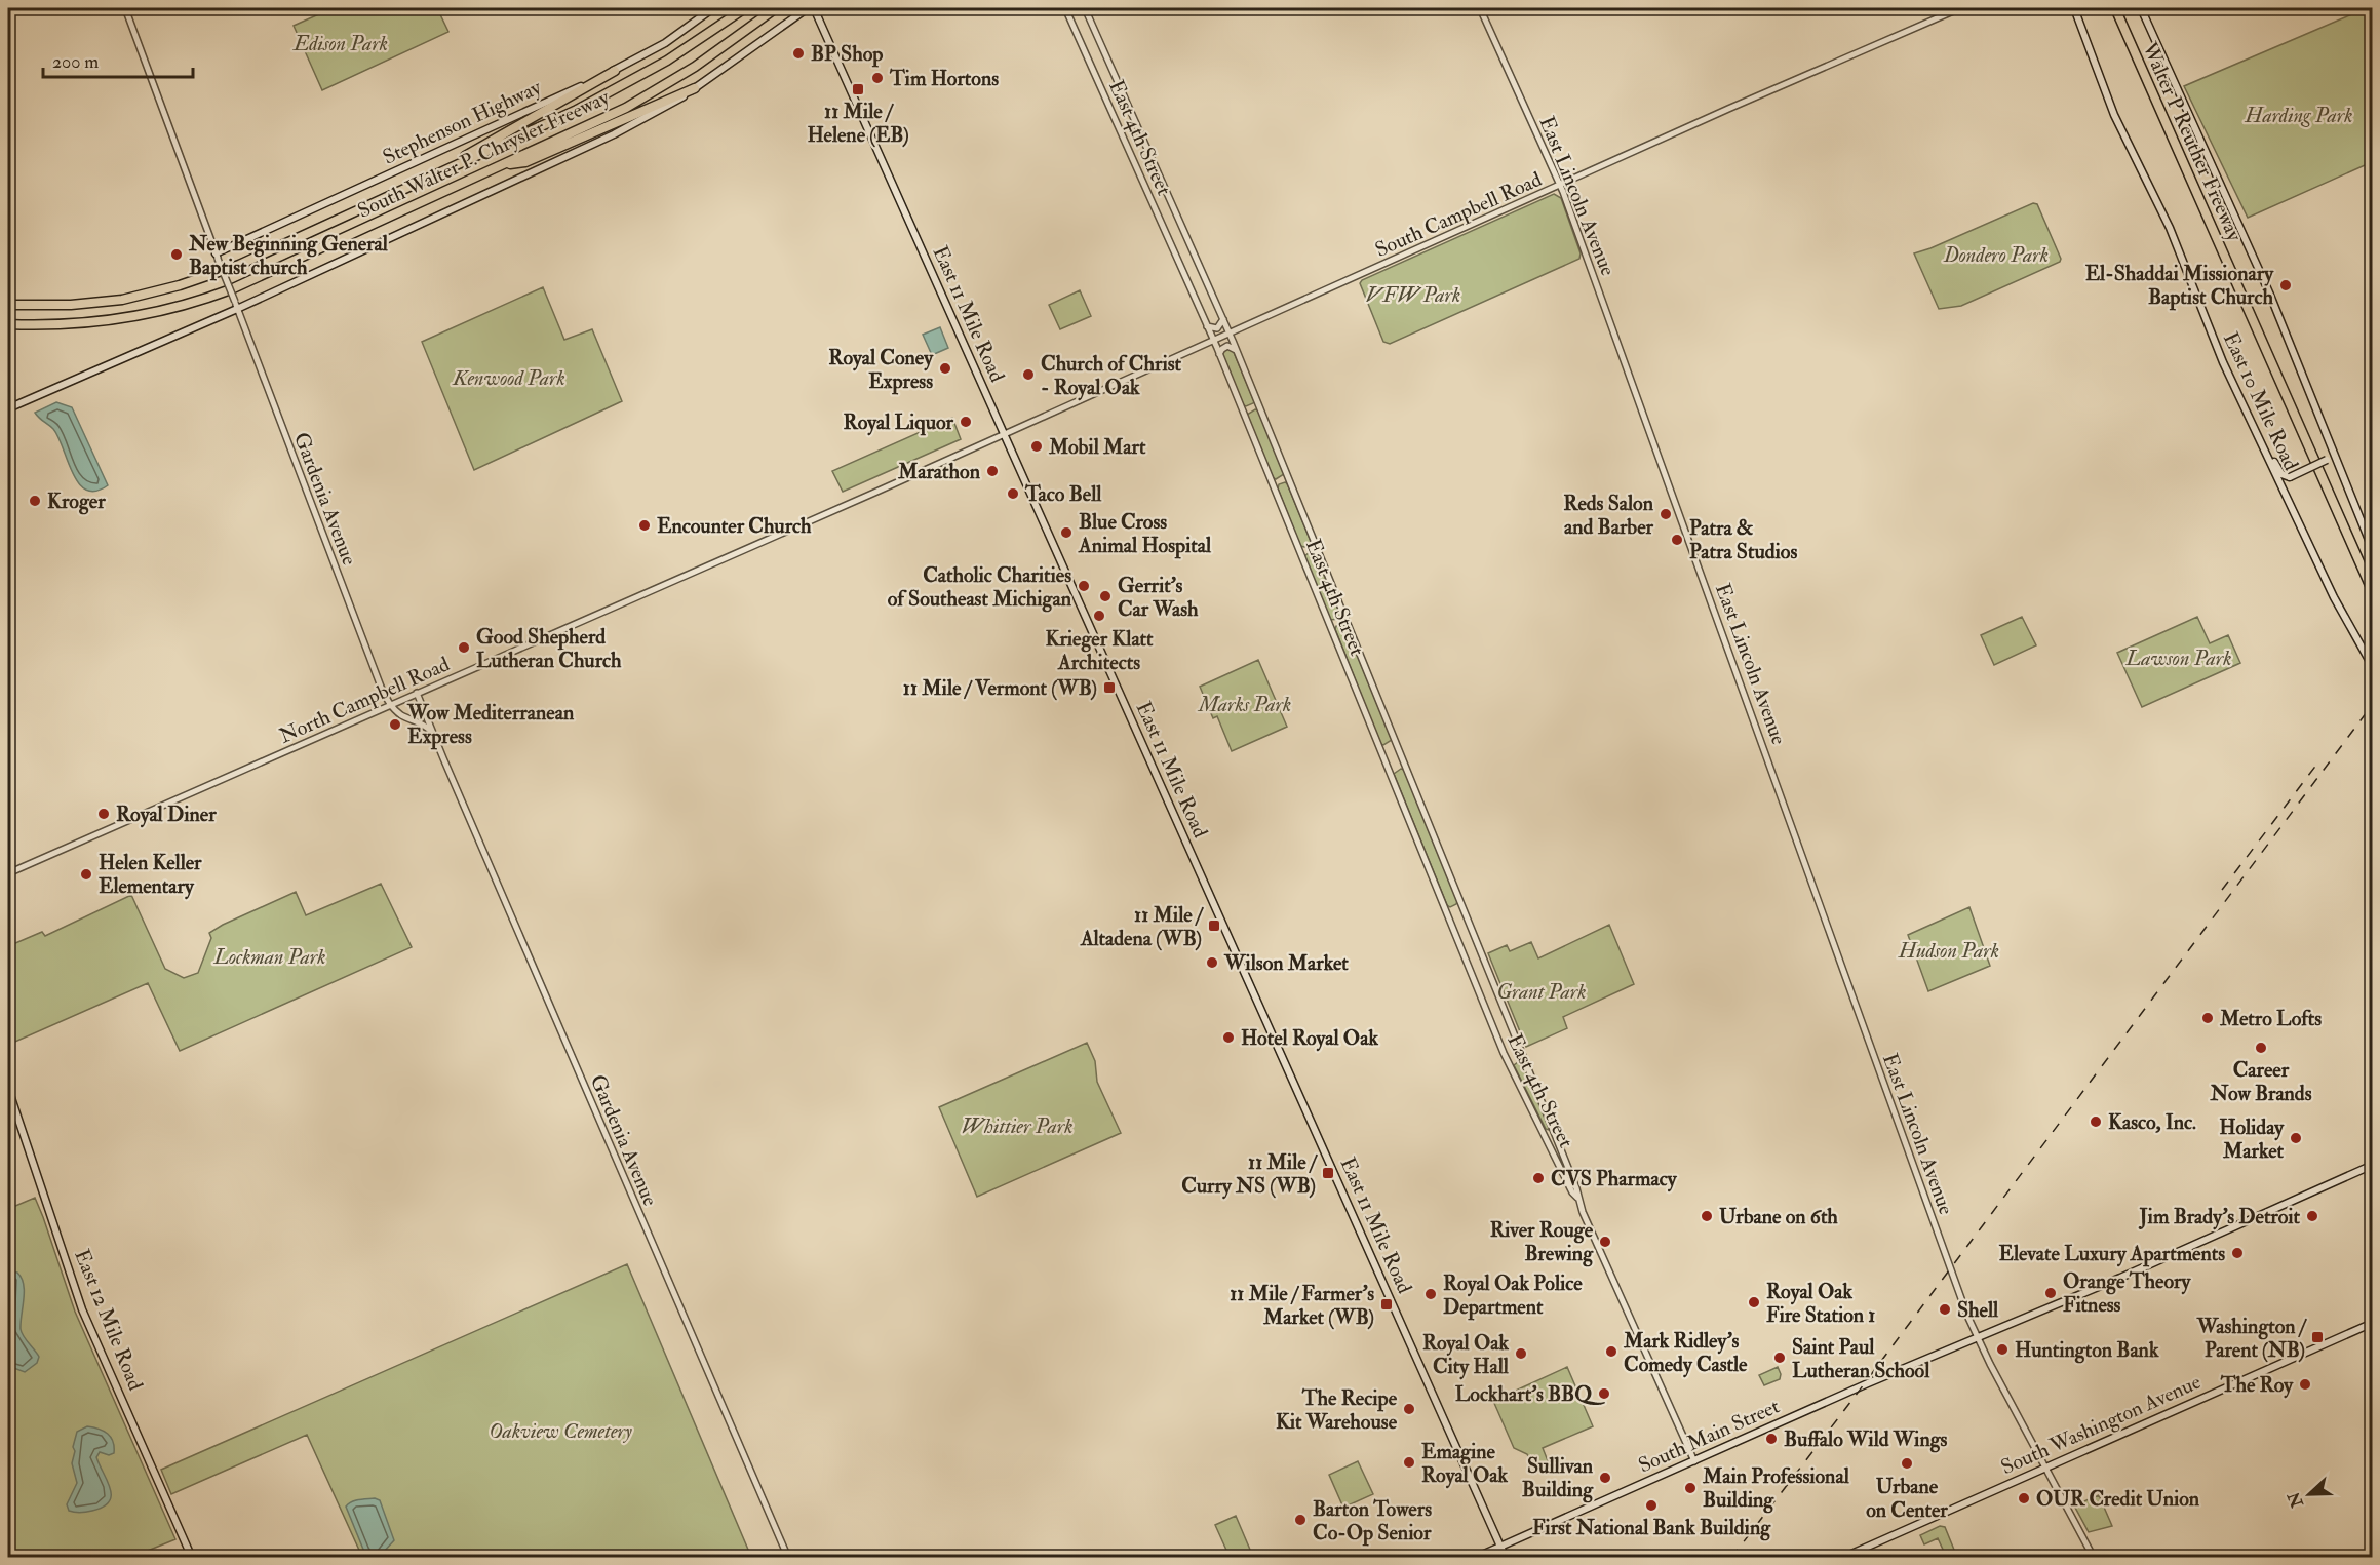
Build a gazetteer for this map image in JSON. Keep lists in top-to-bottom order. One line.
{"streets":{"highway":["Walter P Reuther Freeway","South Walter P. Chrysler Freeway"],"main road":["Stephenson Highway","East 11 Mile Road","East 10 Mile Road","East 12 Mile Road","South Washington Avenue","South Main Street"],"street":["East 4th Street","East Lincoln Avenue","South Campbell Road","Gardenia Avenue","North Campbell Road"]},"crossings":[["Stephenson Highway","Gardenia Avenue"],["East 4th Street","South Campbell Road"],["East 4th Street","South Main Street"],["East Lincoln Avenue","South Campbell Road"],["East Lincoln Avenue","South Washington Avenue"],["East Lincoln Avenue","South Main Street"],["South Campbell Road","East 11 Mile Road"],["South Campbell Road","North Campbell Road"],["East 11 Mile Road","North Campbell Road"],["East 11 Mile Road","South Main Street"],["Gardenia Avenue","North Campbell Road"]],"parks":["Edison Park","Harding Park","Dondero Park","VFW Park","Kenwood Park","Lawson Park","Marks Park","Hudson Park","Lockman Park","Grant Park","Whittier Park","Oakview Cemetery"],"places":{"other":["BP Shop","Tim Hortons","New Beginning General Baptist church","El-Shaddai Missionary Baptist Church","Royal Coney Express","Church of Christ - Royal Oak","Royal Liquor","Mobil Mart","Marathon","Taco Bell","Kroger","Reds Salon and Barber","Encounter Church","Blue Cross Animal Hospital","Patra & Patra Studios","Catholic Charities of Southeast Michigan","Gerrit's Car Wash","Krieger Klatt Architects","Good Shepherd Lutheran Church","Wow Mediterranean Express","Royal Diner","Helen Keller Elementary","Wilson Market","Metro Lofts","Hotel Royal Oak","Career Now Brands","Kasco, Inc.","Holiday Market","CVS Pharmacy","Urbane on 6th","Jim Brady's Detroit","River Rouge Brewing","Elevate Luxury Apartments","Orange Theory Fitness","Royal Oak Police Department","Royal Oak Fire Station 1","Shell","Huntington Bank","Mark Ridley's Comedy Castle","Royal Oak City Hall","Saint Paul Lutheran School","The Roy","Lockhart's BBQ","The Recipe Kit Warehouse","Buffalo Wild Wings","Emagine Royal Oak","Urbane on Center","Sullivan Building","Main Professional Building","OUR Credit Union","First National Bank Building","Barton Towers Co-Op Senior"],"transit":["11 Mile / Helene (EB)","11 Mile / Vermont (WB)","11 Mile / Altadena (WB)","11 Mile / Curry NS (WB)","11 Mile / Farmer's Market (WB)","Washington / Parent (NB)"]},"scale_bar":"200 m","north":"left"}
